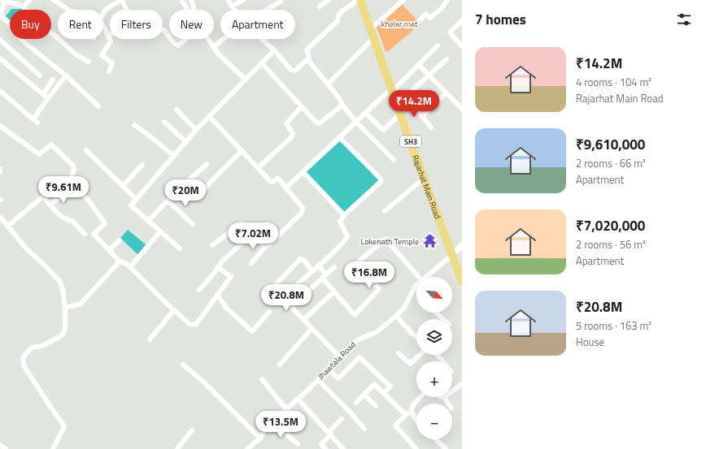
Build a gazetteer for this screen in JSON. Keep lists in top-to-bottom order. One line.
{"streets":{"main road":["SH3","Rajarhat Main Road"],"street":["Jhawtala Road"]},"crossings":[["Rajarhat Main Road","Jhawtala Road"]],"parks":["khelar mat"],"places":{"temple":["Lokenath Temple"]},"north":"bottom right","page":{"heading":"7 homes","chip":["Buy","Rent","Filters","New","Apartment"],"list":[{"name":"₹14.2M","note":"4 rooms · 104 m² · Rajarhat Main Road"},{"name":"₹9,610,000","note":"2 rooms · 66 m² · Apartment"},{"name":"₹7,020,000","note":"2 rooms · 56 m² · Apartment"},{"name":"₹20.8M","note":"5 rooms · 163 m² · House"}],"price":["₹14.2M","₹9.61M","₹20M","₹7.02M","₹16.8M","₹20.8M","₹13.5M"],"map_buttons":["+","−"]}}
